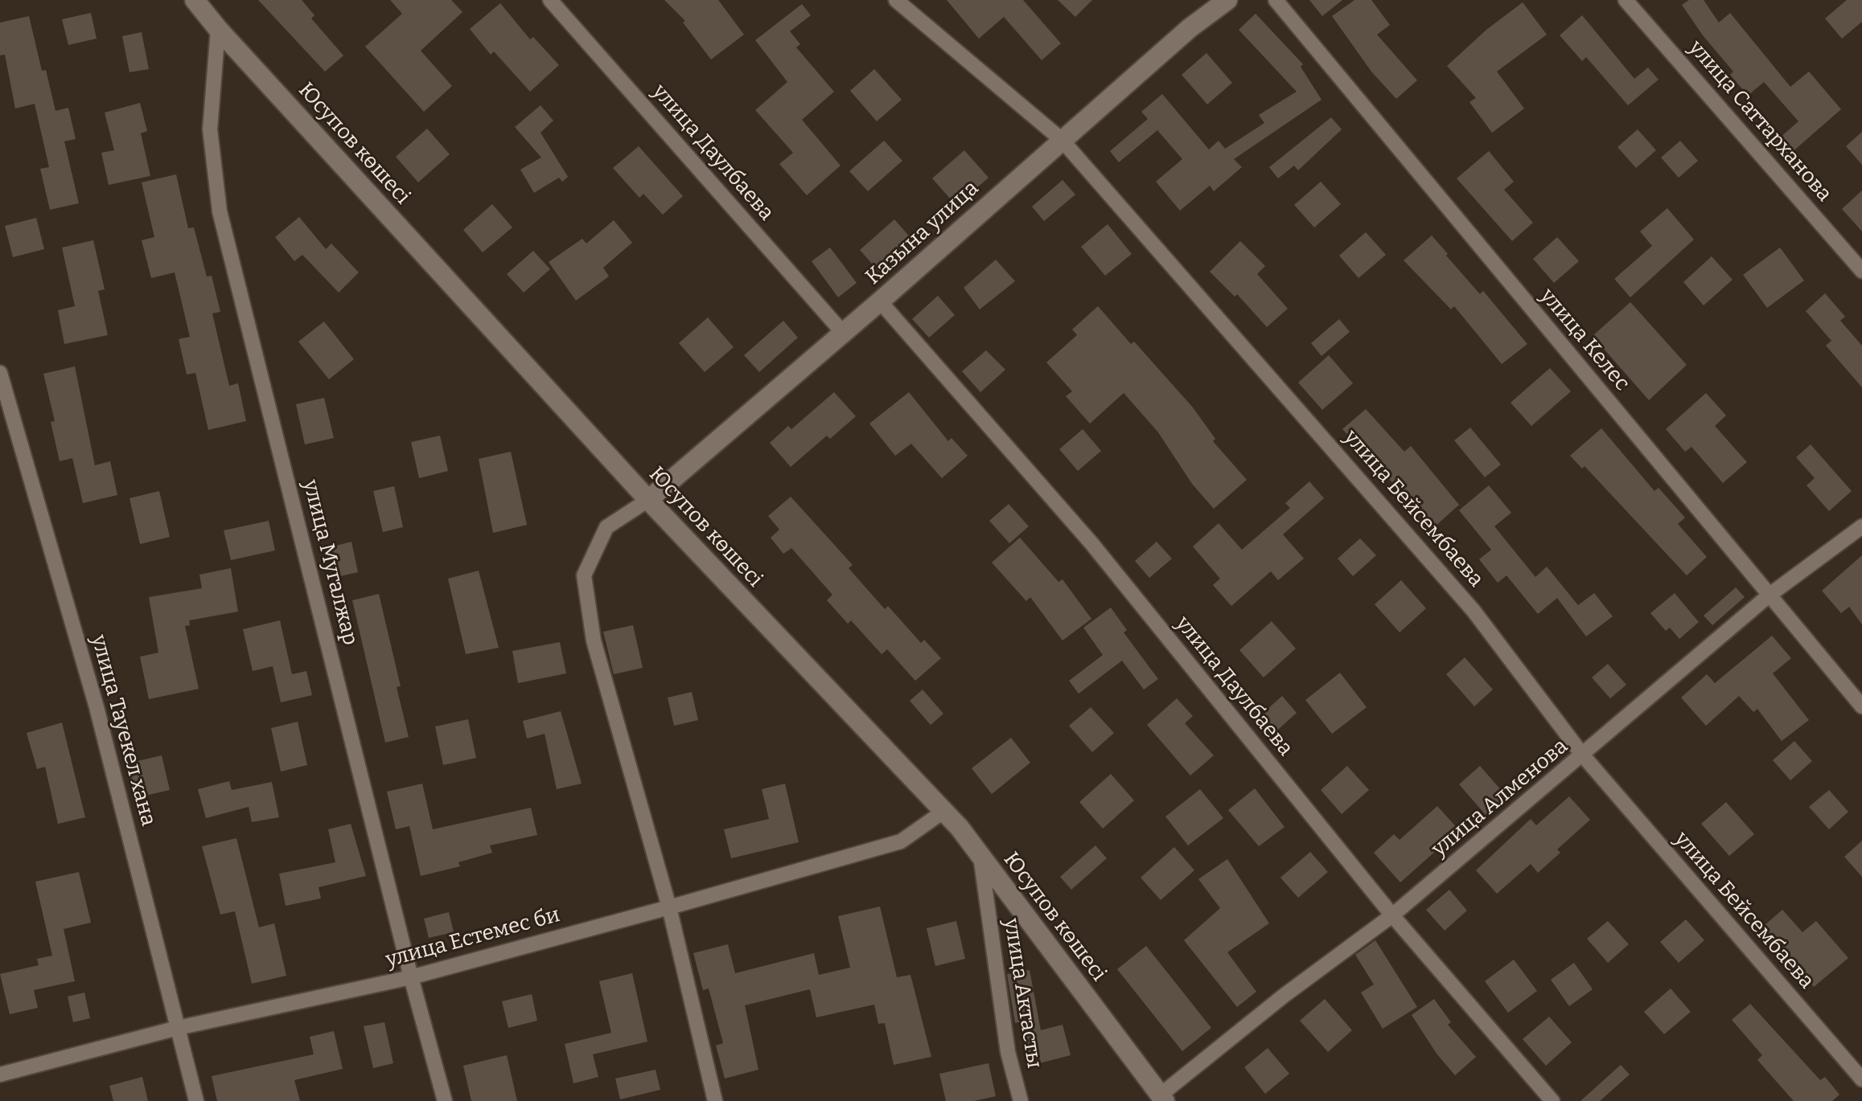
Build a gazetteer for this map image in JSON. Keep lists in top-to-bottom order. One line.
{"streets":{"street":["улица Саттарханова","Юсупов көшесі","улица Даулбаева","Казына улица","улица Келес","улица Бейсембаева","улица Мугалжар","улица Тауекел хана","улица Алменова","улица Естемес би","улица Актасты"]},"crossings":[["Юсупов көшесі","Казына улица"],["Юсупов көшесі","улица Мугалжар"],["Юсупов көшесі","улица Алменова"],["Юсупов көшесі","улица Естемес би"],["Юсупов көшесі","улица Актасты"],["улица Даулбаева","Казына улица"],["улица Даулбаева","улица Алменова"],["Казына улица","улица Бейсембаева"],["улица Келес","улица Алменова"],["улица Бейсембаева","улица Алменова"],["улица Мугалжар","улица Естемес би"],["улица Тауекел хана","улица Естемес би"]]}
